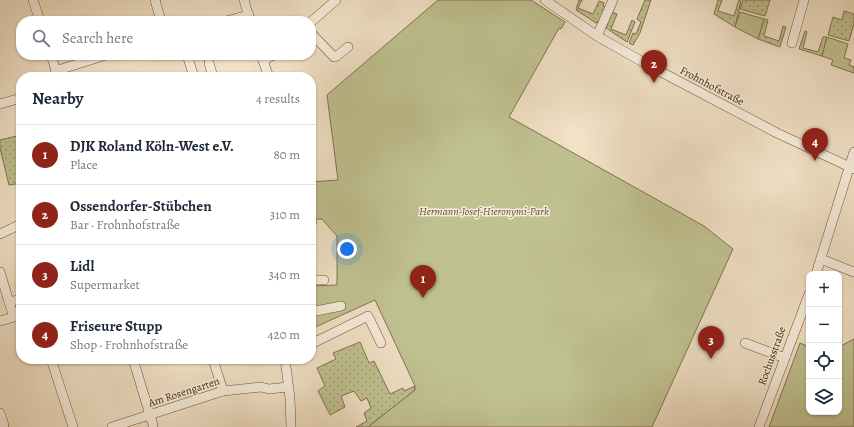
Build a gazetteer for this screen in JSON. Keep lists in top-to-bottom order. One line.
{"streets":{"street":["Frohnhofstraße","Rochusstraße","Am Rosengarten"]},"parks":["Hermann-Josef-Hieronymi-Park"],"page":{"search":"Search here","pins":["2","4","1","3"],"heading":["Nearby","4 results"],"list":[{"mark":"1","name":"DJK Roland Köln-West e.V.","note":"Place","value":"80 m"},{"mark":"2","name":"Ossendorfer-Stübchen","note":"Bar · Frohnhofstraße","value":"310 m"},{"mark":"3","name":"Lidl","note":"Supermarket","value":"340 m"},{"mark":"4","name":"Friseure Stupp","note":"Shop · Frohnhofstraße","value":"420 m"}],"map_buttons":["+","−"]}}
